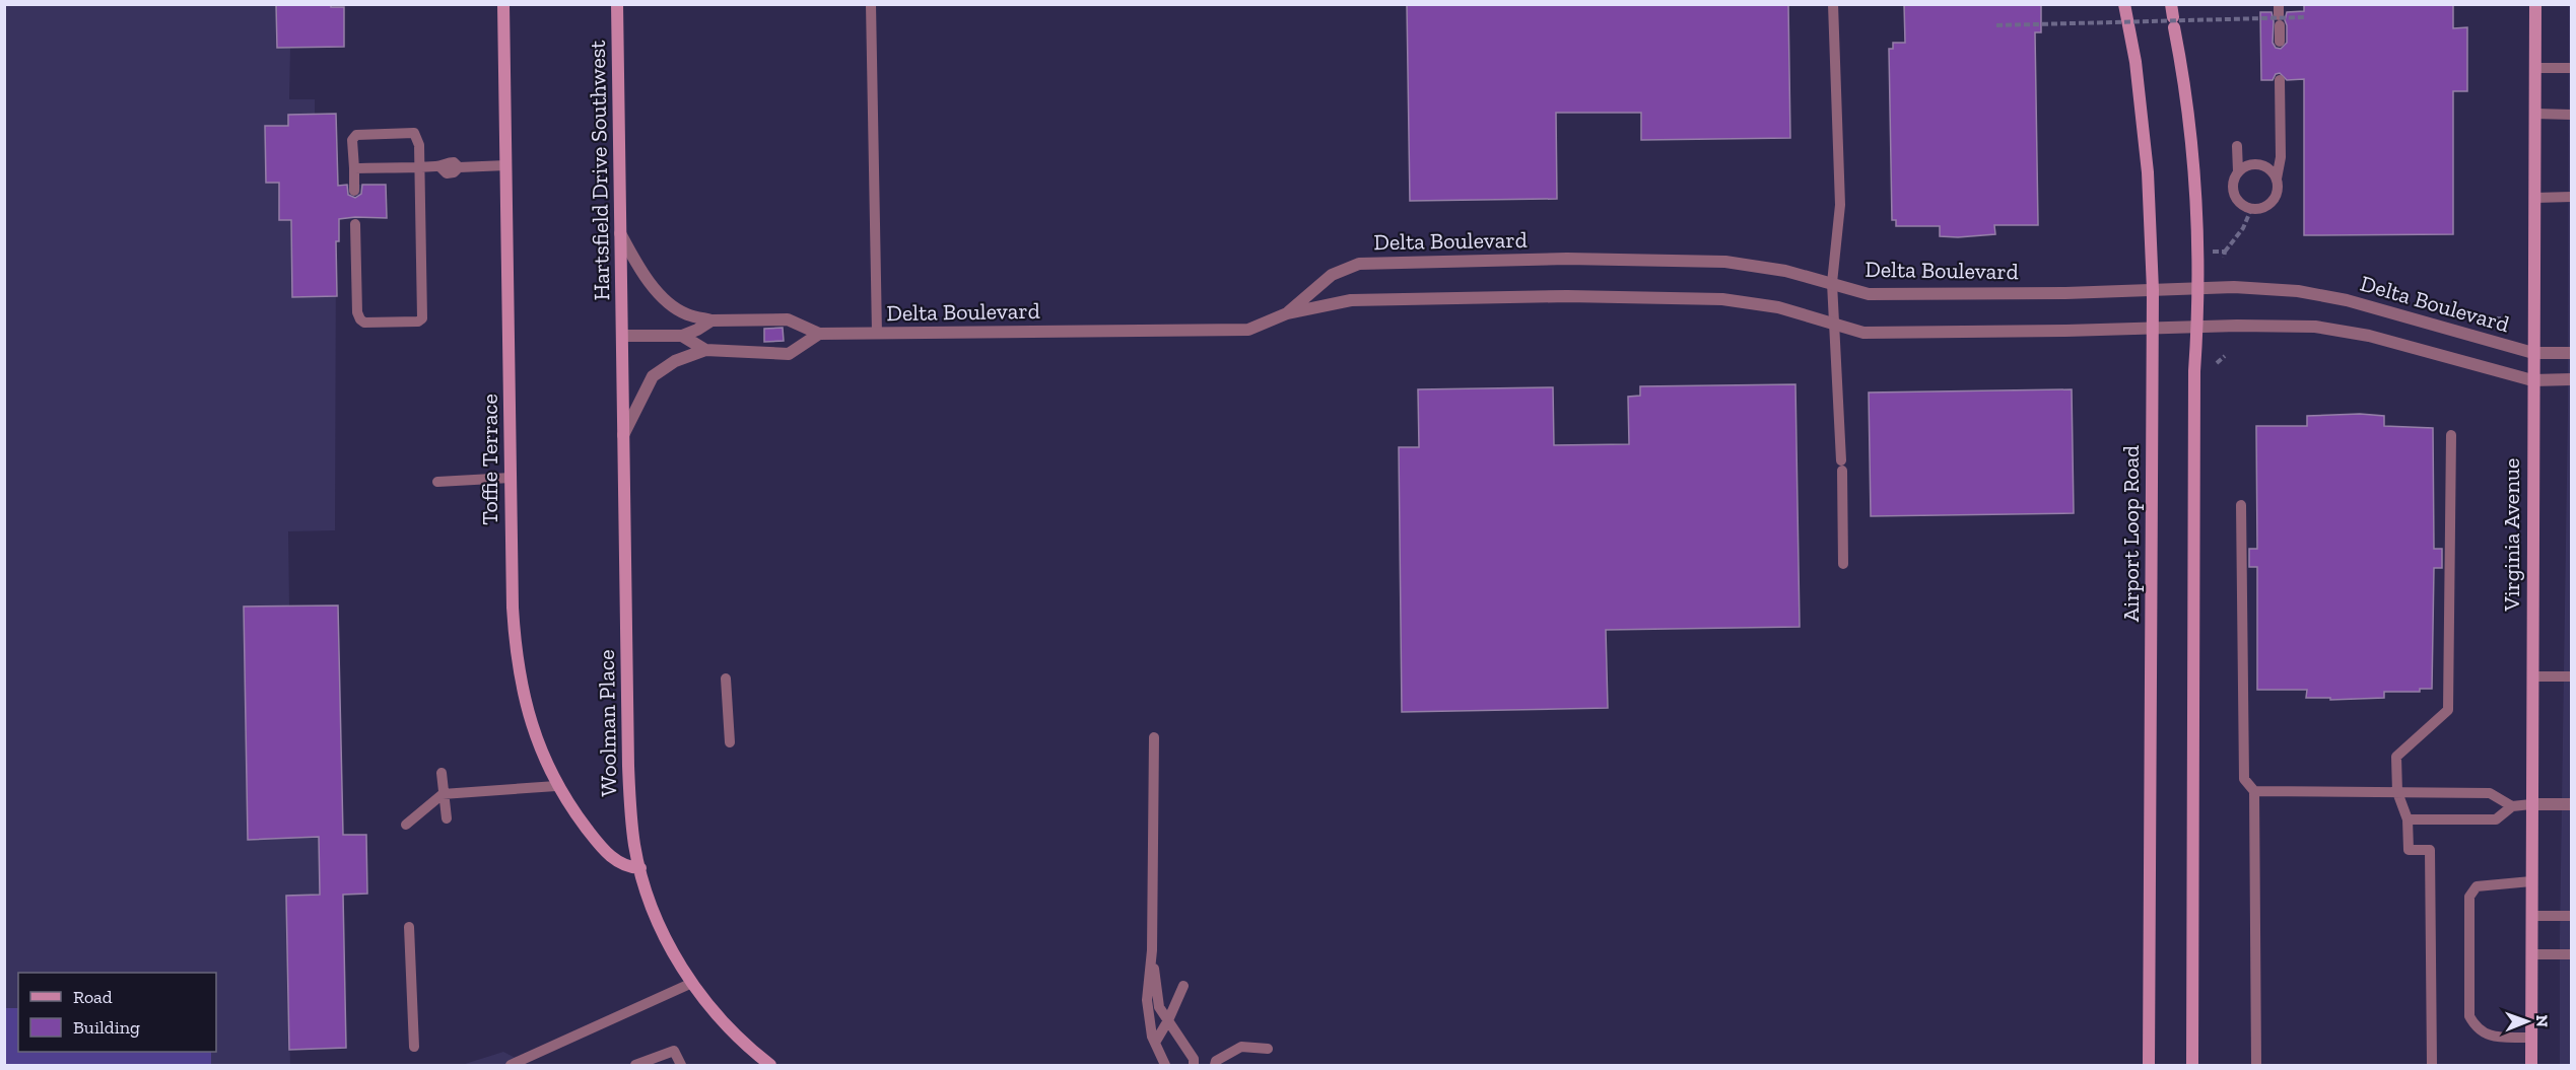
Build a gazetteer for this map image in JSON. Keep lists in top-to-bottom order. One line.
{"streets":{"main road":["Hartsfield Drive Southwest","Toffie Terrace","Airport Loop Road","Virginia Avenue","Woolman Place"],"street":["Delta Boulevard"]},"crossings":[["Hartsfield Drive Southwest","Delta Boulevard"],["Hartsfield Drive Southwest","Woolman Place"],["Delta Boulevard","Airport Loop Road"],["Delta Boulevard","Virginia Avenue"],["Delta Boulevard","Woolman Place"],["Toffie Terrace","Woolman Place"]],"legend":["Road","Building"],"north":"right"}
